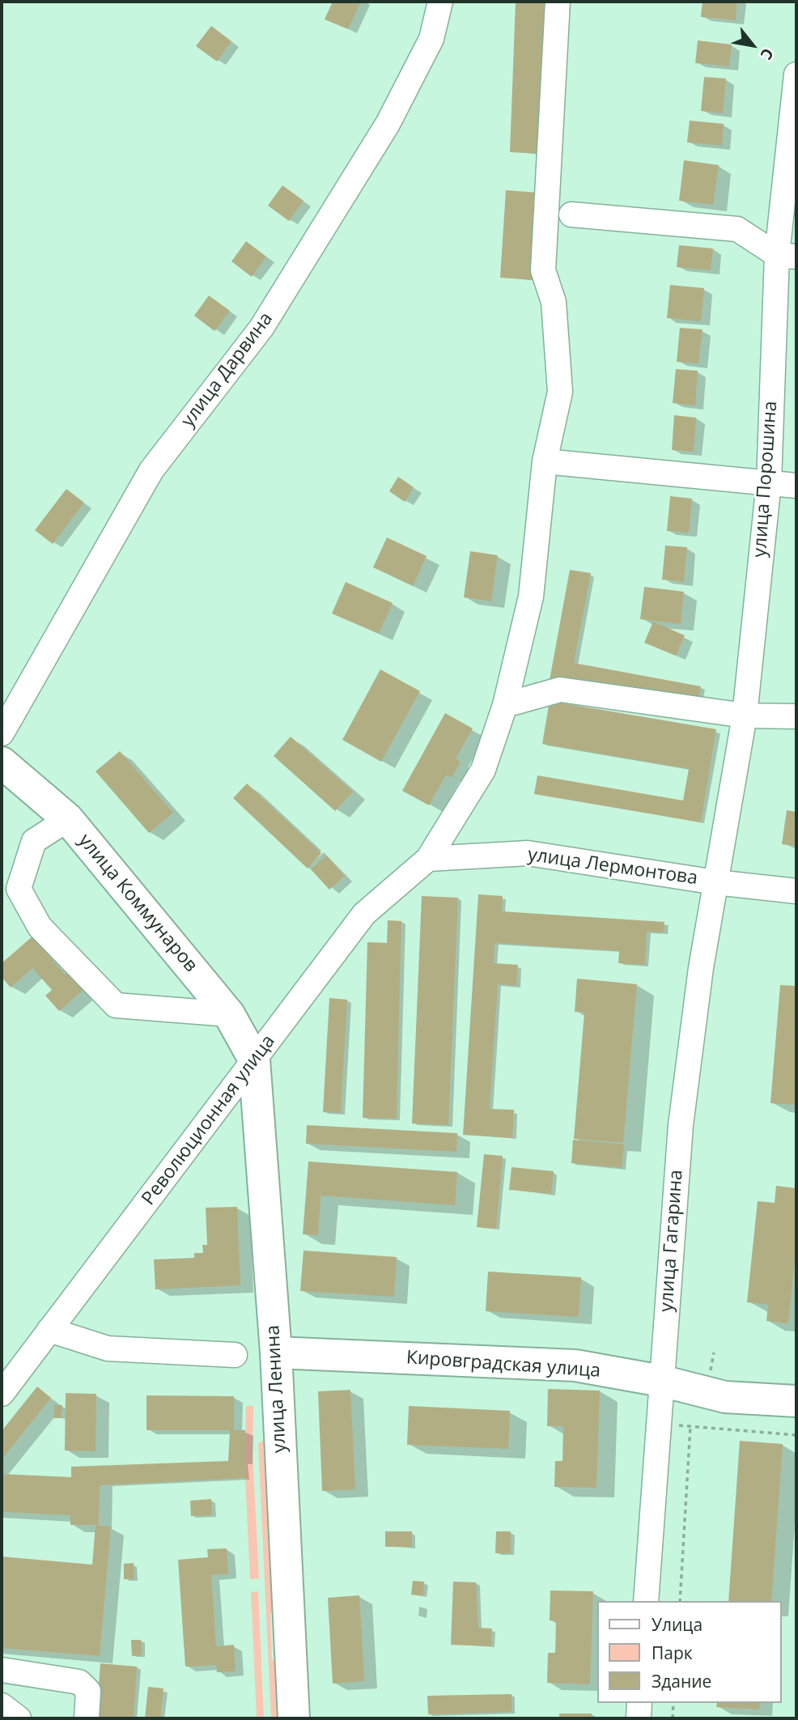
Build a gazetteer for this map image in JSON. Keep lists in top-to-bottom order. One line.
{"streets":{"main road":["улица Коммунаров","Кировградская улица","улица Ленина"],"street":["улица Дарвина","улица Порошина","улица Лермонтова","Революционная улица","улица Гагарина"]},"crossings":[["улица Порошина","улица Лермонтова"],["улица Порошина","улица Гагарина"],["улица Лермонтова","Революционная улица"],["улица Лермонтова","улица Гагарина"],["улица Коммунаров","Революционная улица"],["улица Коммунаров","улица Ленина"],["Революционная улица","улица Ленина"],["улица Гагарина","Кировградская улица"],["Кировградская улица","улица Ленина"]],"legend":["Улица","Парк","Здание"],"north":"bottom right"}
